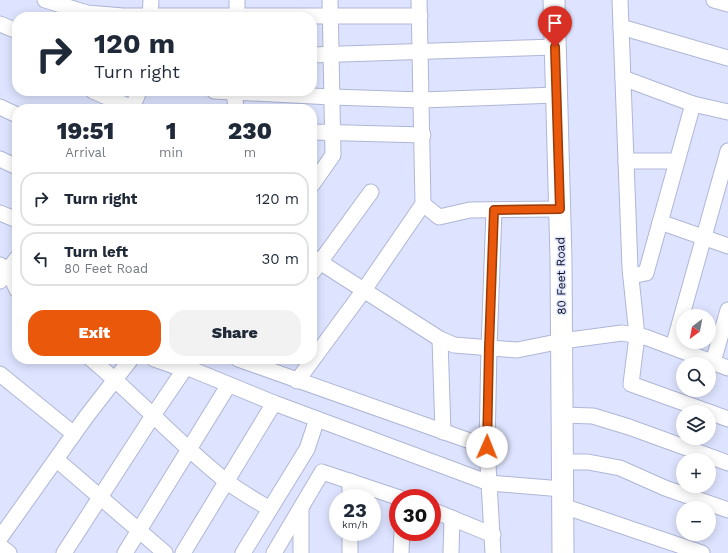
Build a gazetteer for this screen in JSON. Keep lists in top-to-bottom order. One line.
{"streets":{"main road":["80 Feet Road"]},"north":"bottom left","page":{"turn":["120 m","Turn right"],"eta":["19:51","Arrival","1","min","230","m"],"list":[{"name":"Turn right","value":"120 m"},{"name":"Turn left","note":"80 Feet Road","value":"30 m"}],"buttons":["Exit","Share"],"map_buttons":["+","−"],"speed":"23 km/h","limit":"30"}}
